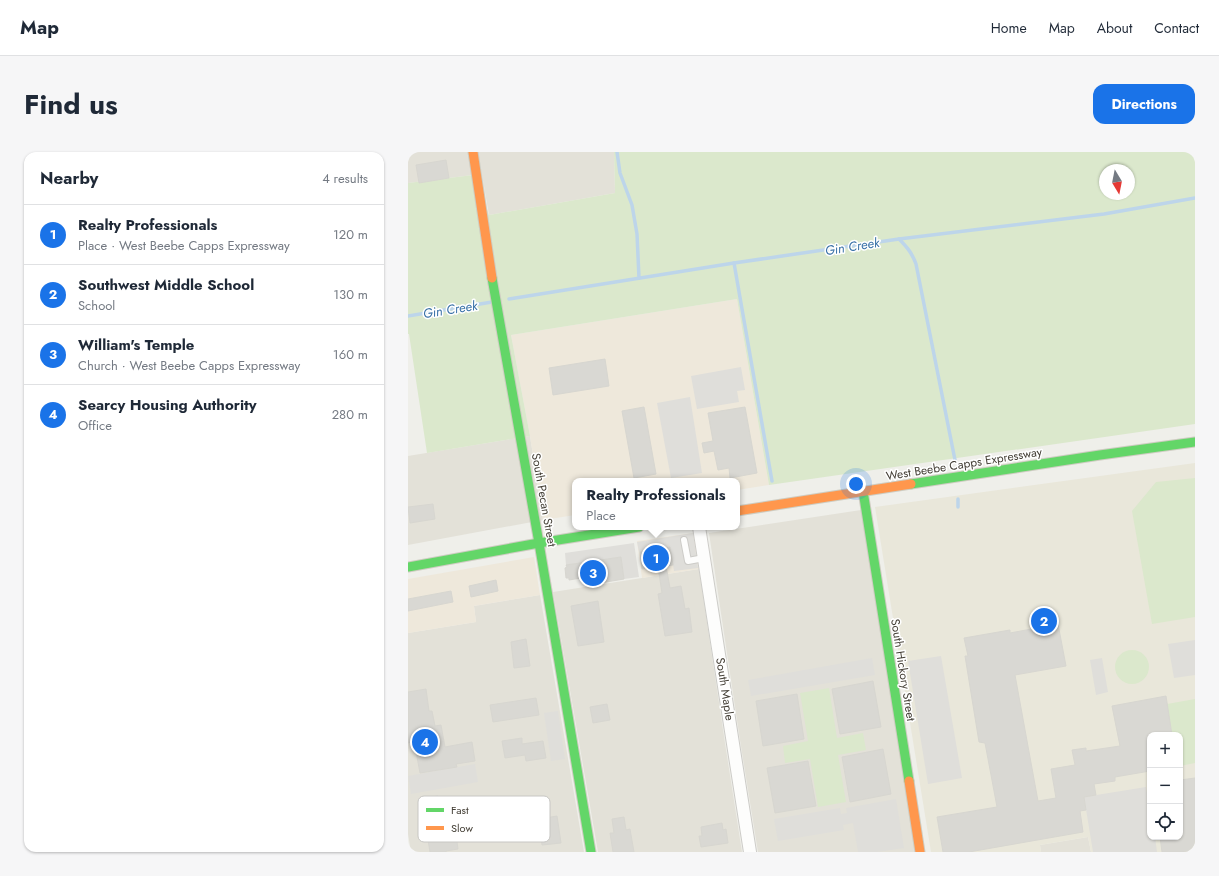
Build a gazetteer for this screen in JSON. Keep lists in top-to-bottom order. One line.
{"streets":{"street":["West Beebe Capps Expressway","South Pecan Street","South Hickory Street","South Maple"]},"crossings":[["West Beebe Capps Expressway","South Hickory Street"]],"water":["Gin Creek"],"legend":["Fast","Slow"],"north":"bottom","page":{"header":"Map","nav":["Home","Map","About","Contact"],"title":"Find us","buttons":"Directions","heading":["Nearby","4 results"],"list":[{"mark":"1","name":"Realty Professionals","note":"Place · West Beebe Capps Expressway","value":"120 m"},{"mark":"2","name":"Southwest Middle School","note":"School","value":"130 m"},{"mark":"3","name":"William's Temple","note":"Church · West Beebe Capps Expressway","value":"160 m"},{"mark":"4","name":"Searcy Housing Authority","note":"Office","value":"280 m"}],"popup":["Realty Professionals","Place"],"pins":["1","3","2","4"],"map_buttons":["+","−"]}}
